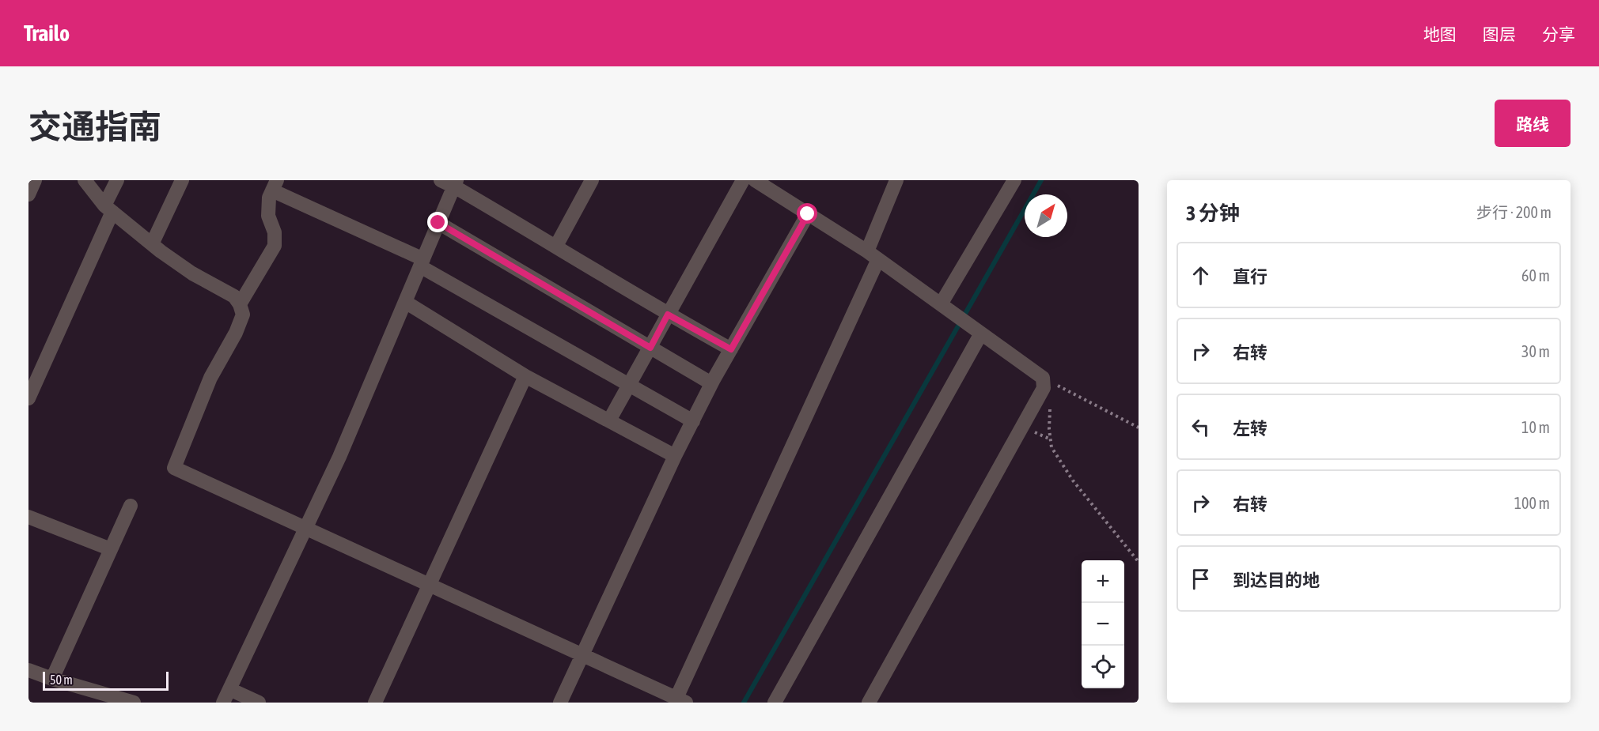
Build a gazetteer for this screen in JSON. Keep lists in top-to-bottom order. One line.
{"scale_bar":"50 m","north":"top right","page":{"header":"Trailo","nav":["地图","图层","分享"],"title":"交通指南","buttons":"路线","heading":["3 分钟","步行 · 200 m"],"list":[["直行","60 m"],["右转","30 m"],["左转","10 m"],["右转","100 m"],"到达目的地"],"map_buttons":["+","−"],"scale":"50 m"}}
